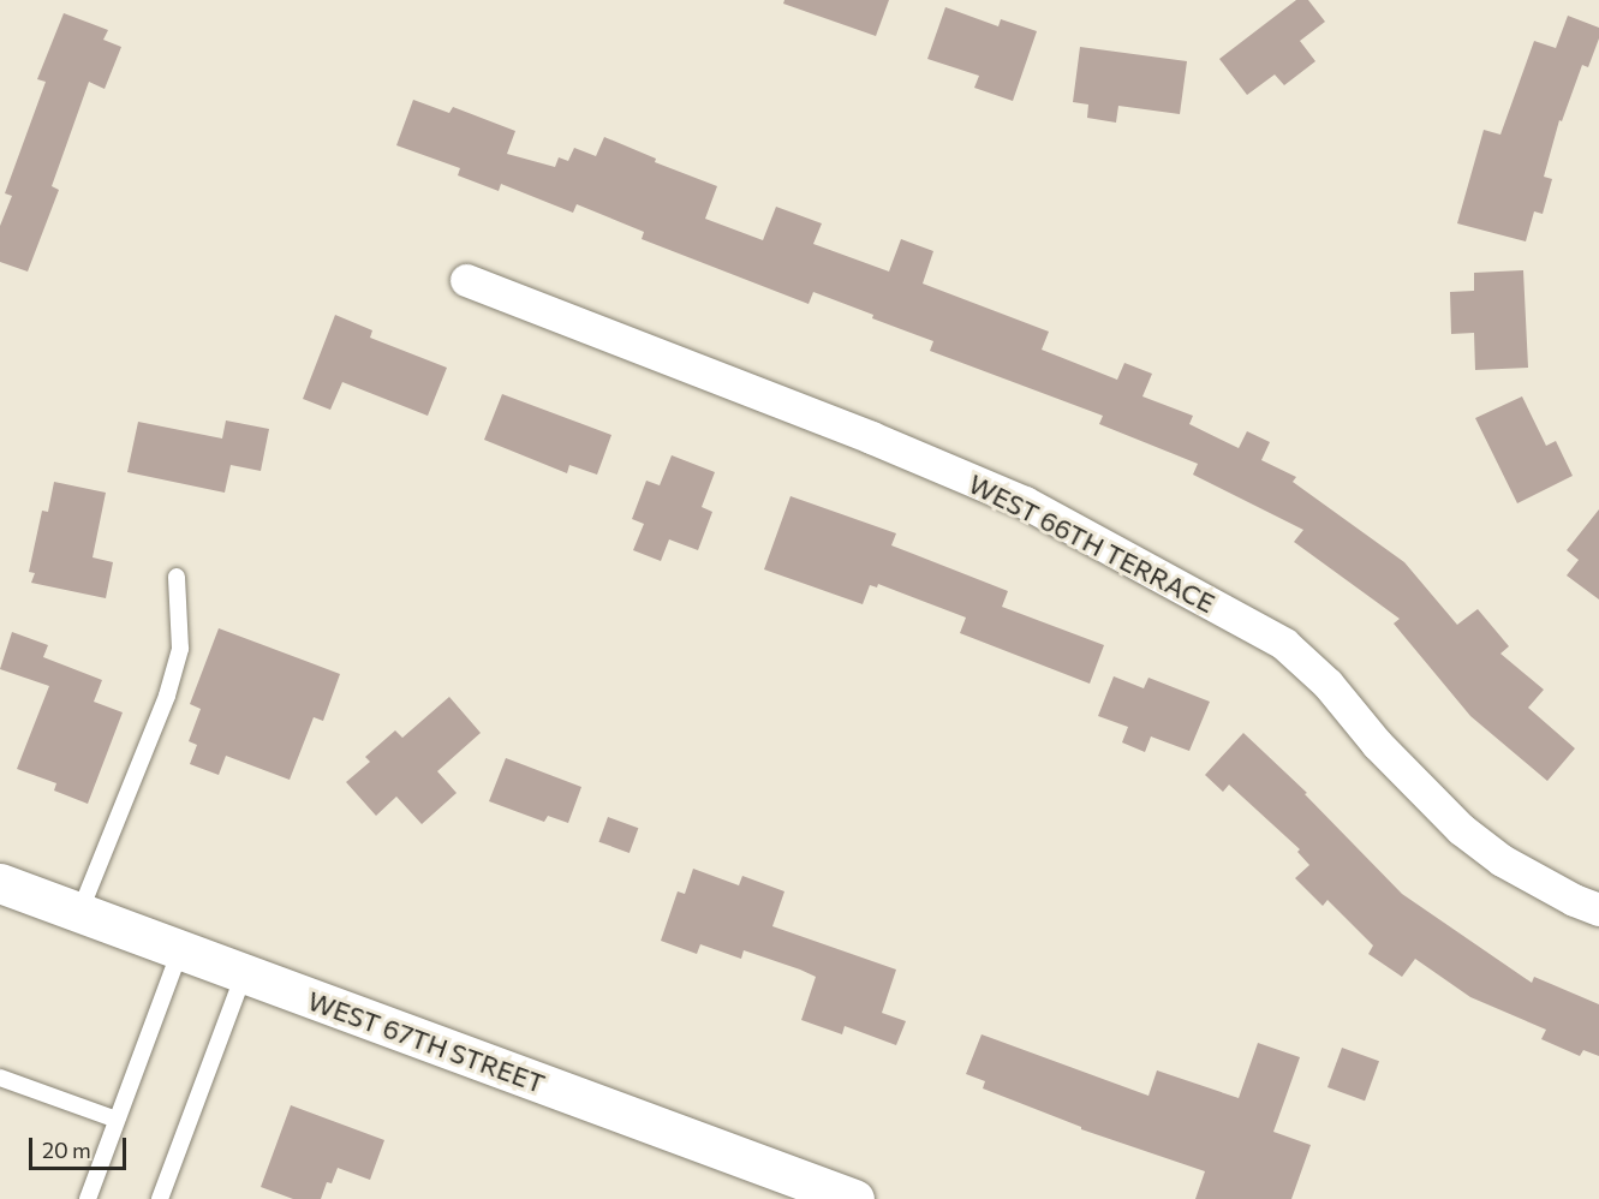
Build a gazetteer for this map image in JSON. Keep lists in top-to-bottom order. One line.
{"streets":{"street":["WEST 66TH TERRACE","WEST 67TH STREET"]},"scale_bar":"20 m"}
